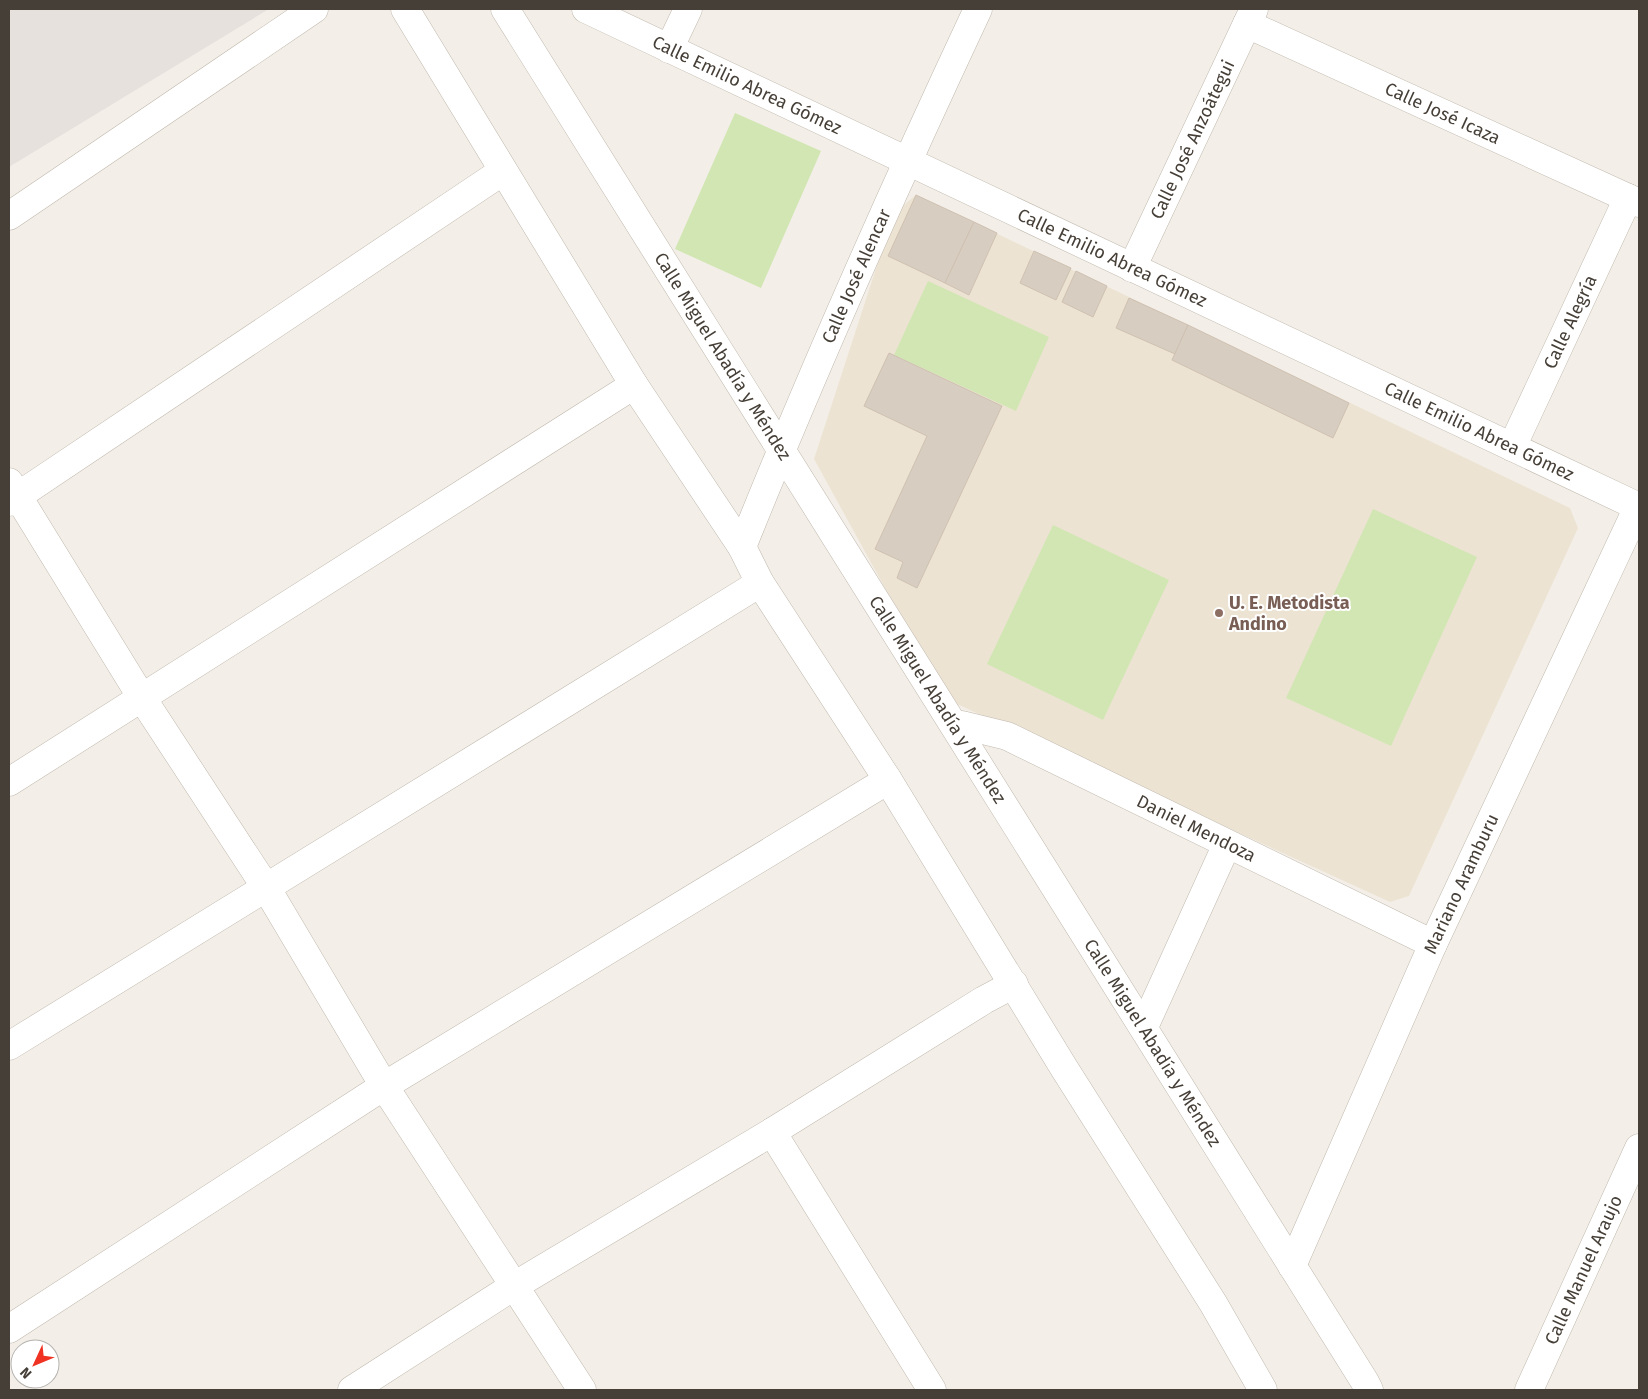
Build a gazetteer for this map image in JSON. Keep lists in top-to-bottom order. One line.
{"streets":{"street":["Calle Emilio Abrea Gómez","Calle José Icaza","Calle José Anzoátegui","Calle José Alencar","Calle Alegría","Calle Miguel Abadía y Méndez","Daniel Mendoza","Mariano Aramburu","Calle Manuel Araujo"]},"crossings":[["Calle Emilio Abrea Gómez","Calle José Anzoátegui"],["Calle Emilio Abrea Gómez","Calle José Alencar"],["Calle Emilio Abrea Gómez","Calle Alegría"],["Calle Emilio Abrea Gómez","Mariano Aramburu"],["Calle José Icaza","Calle José Anzoátegui"],["Calle José Icaza","Calle Alegría"],["Calle José Alencar","Calle Miguel Abadía y Méndez"],["Calle Miguel Abadía y Méndez","Daniel Mendoza"],["Calle Miguel Abadía y Méndez","Mariano Aramburu"],["Daniel Mendoza","Mariano Aramburu"]],"places":["U. E. Metodista Andino"],"north":"bottom left"}
